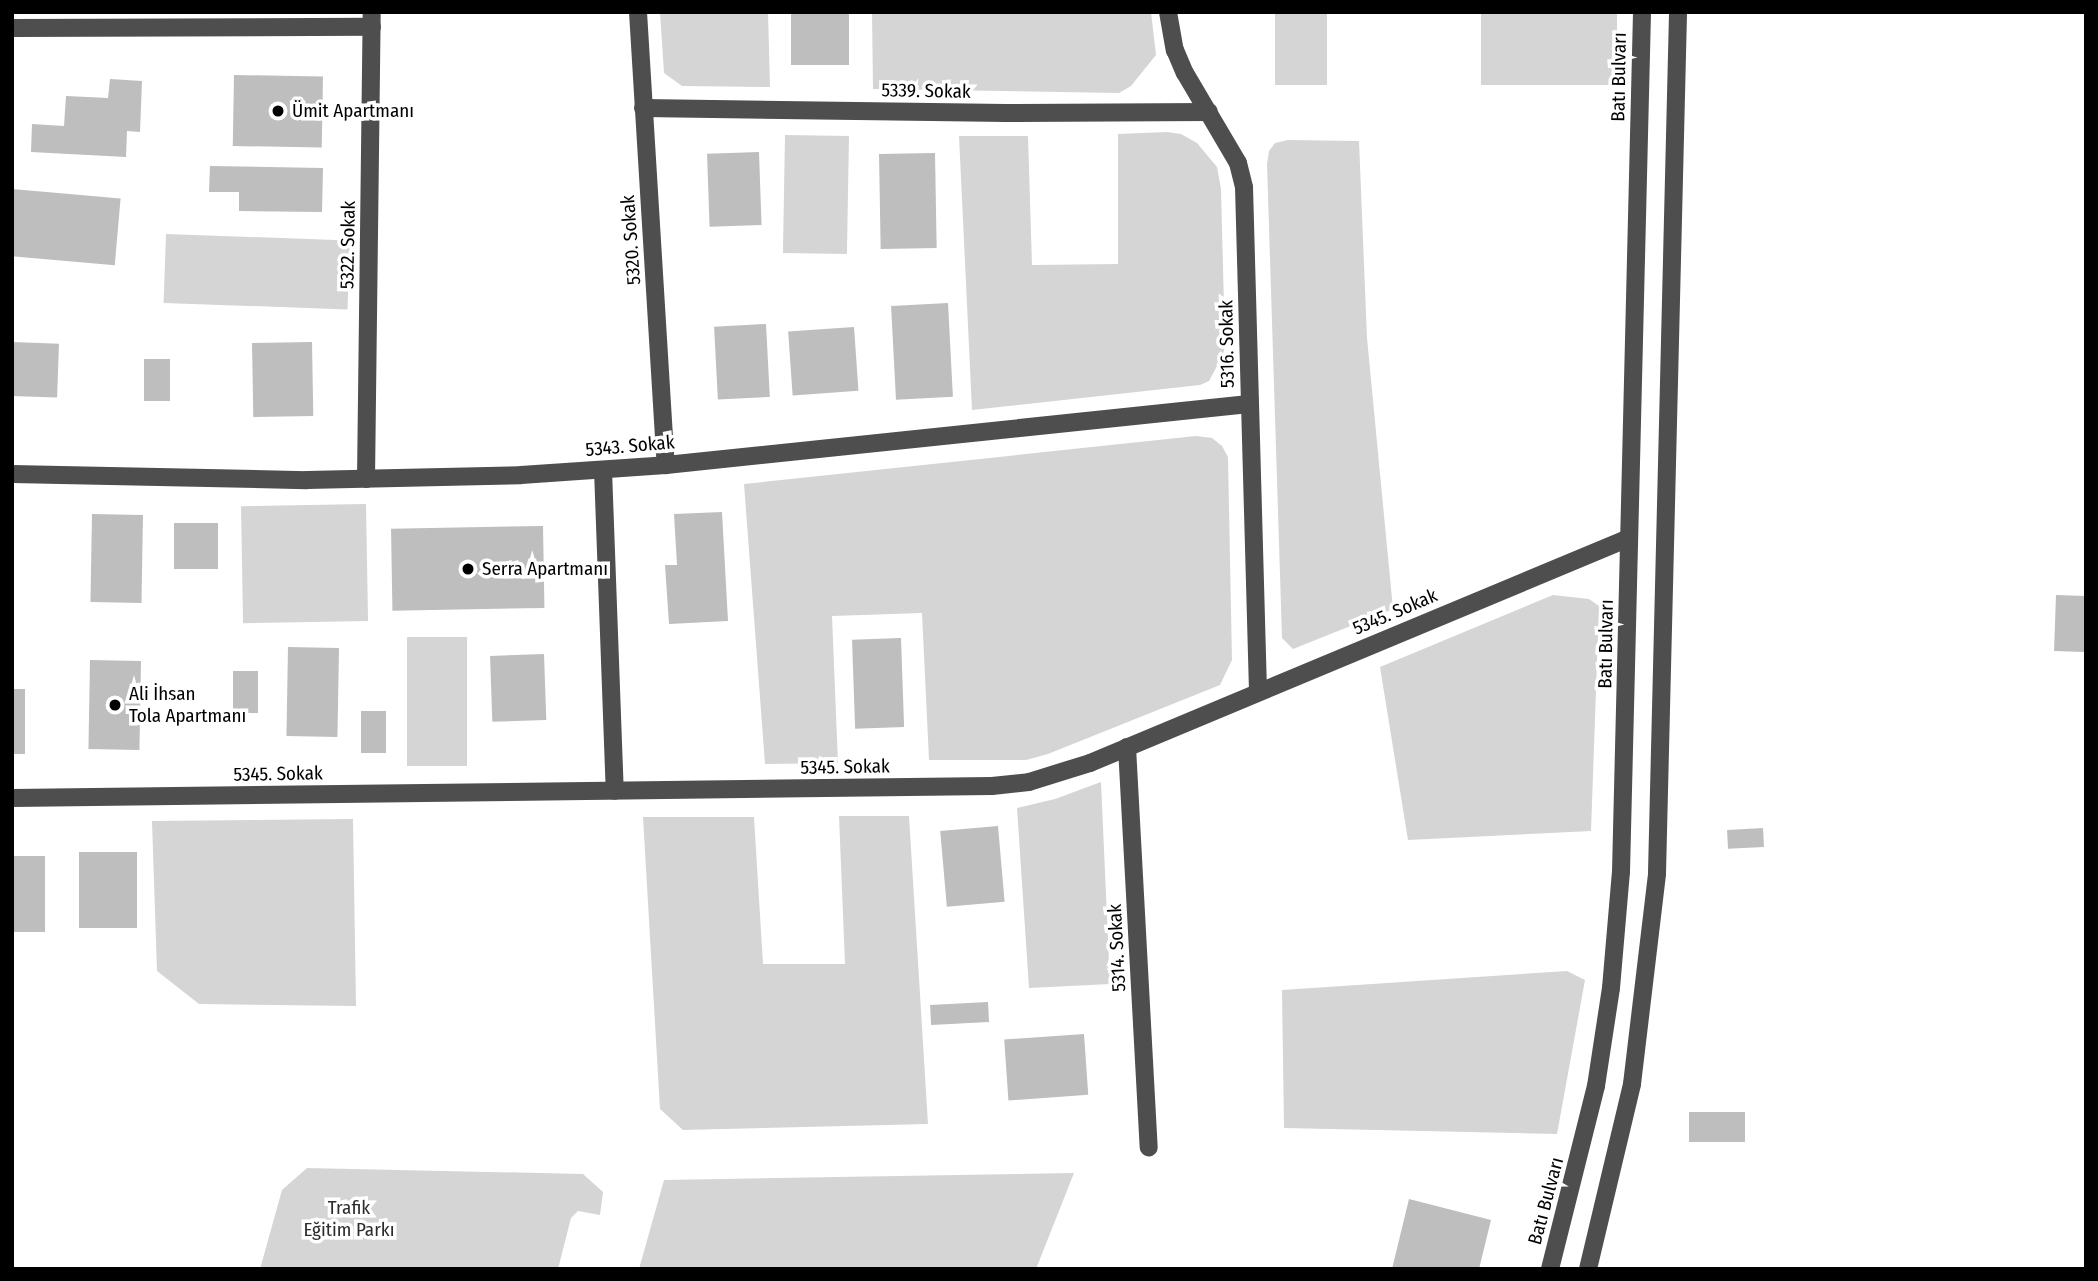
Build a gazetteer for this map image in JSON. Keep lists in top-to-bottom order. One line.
{"streets":{"street":["Batı Bulvarı","5339. Sokak","5320. Sokak","5322. Sokak","5316. Sokak","5343. Sokak","5345. Sokak","5314. Sokak"]},"crossings":[["Batı Bulvarı","5345. Sokak"],["5339. Sokak","5320. Sokak"],["5339. Sokak","5316. Sokak"],["5320. Sokak","5343. Sokak"],["5322. Sokak","5343. Sokak"],["5316. Sokak","5343. Sokak"],["5316. Sokak","5345. Sokak"],["5345. Sokak","5314. Sokak"]],"parks":["Trafik Eğitim Parkı"],"places":["Ümit Apartmanı","Serra Apartmanı","Ali İhsan Tola Apartmanı"]}
